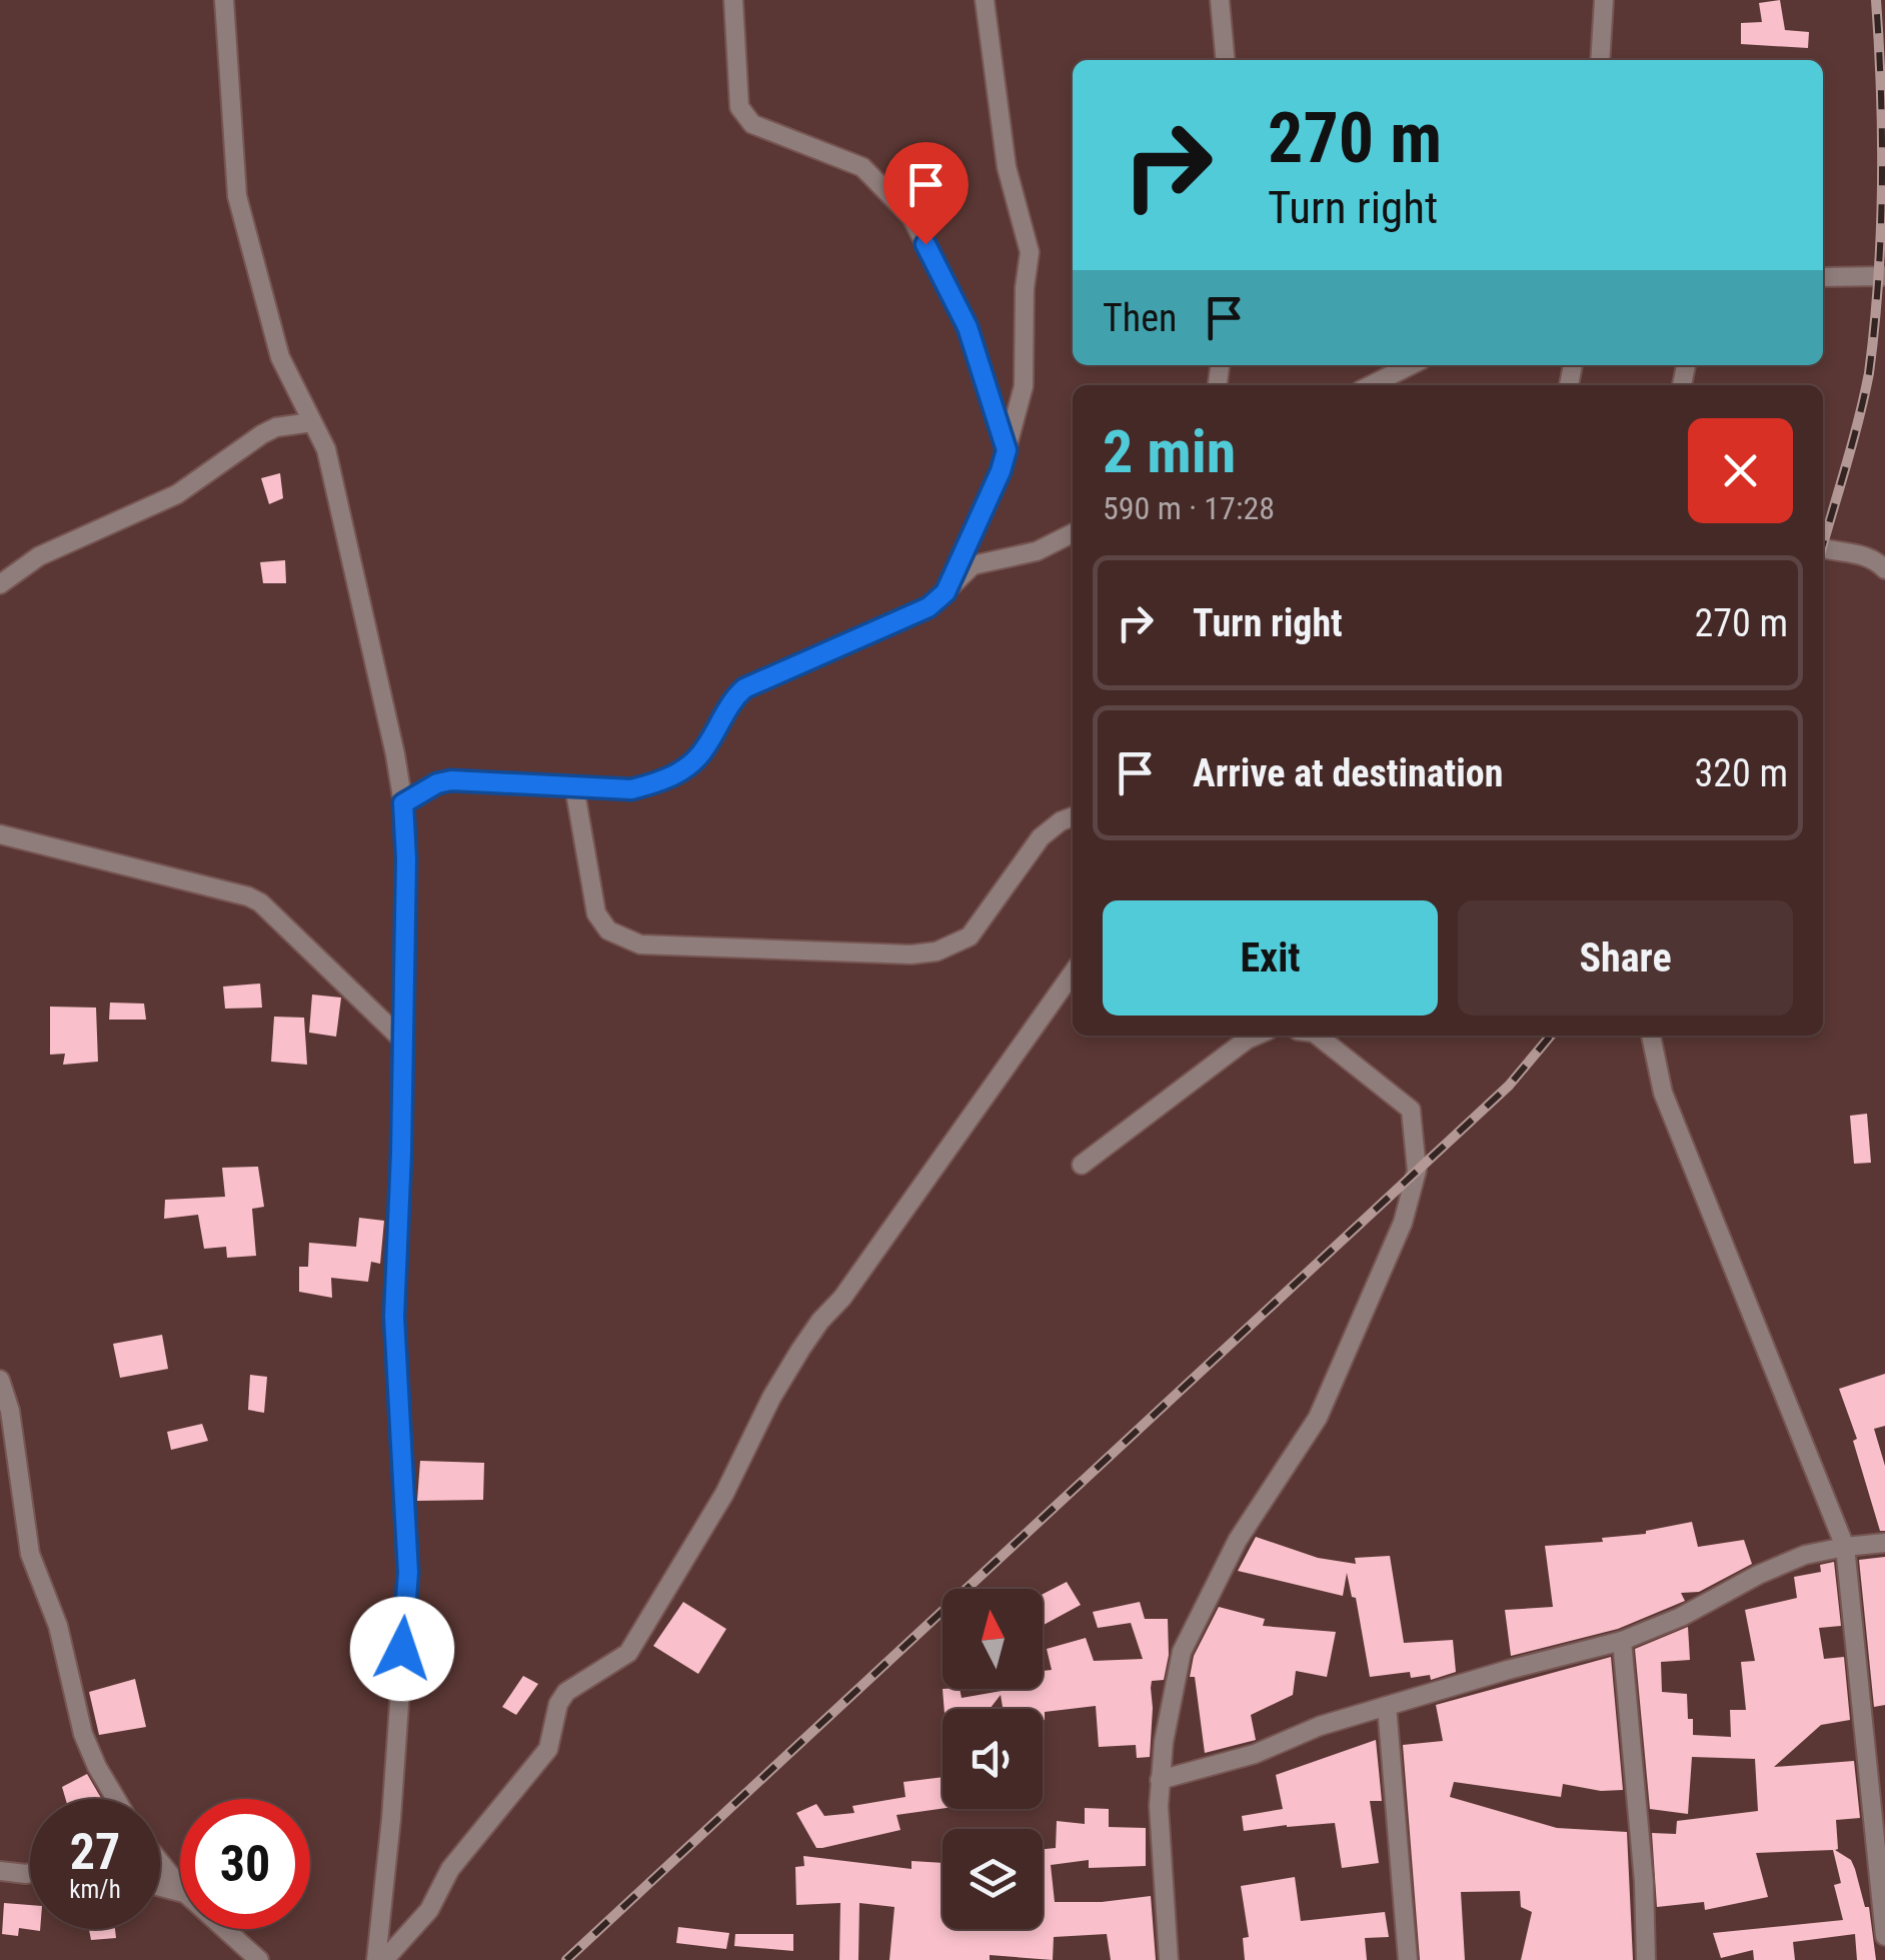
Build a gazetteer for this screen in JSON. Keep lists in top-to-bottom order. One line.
{"north":"top","page":{"turn":["270 m","Turn right"],"then":"Then","heading":["2 min","590 m · 17:28"],"list":[{"name":"Turn right","value":"270 m"},{"name":"Arrive at destination","value":"320 m"}],"buttons":["Exit","Share"],"speed":"27 km/h","limit":"30"}}
